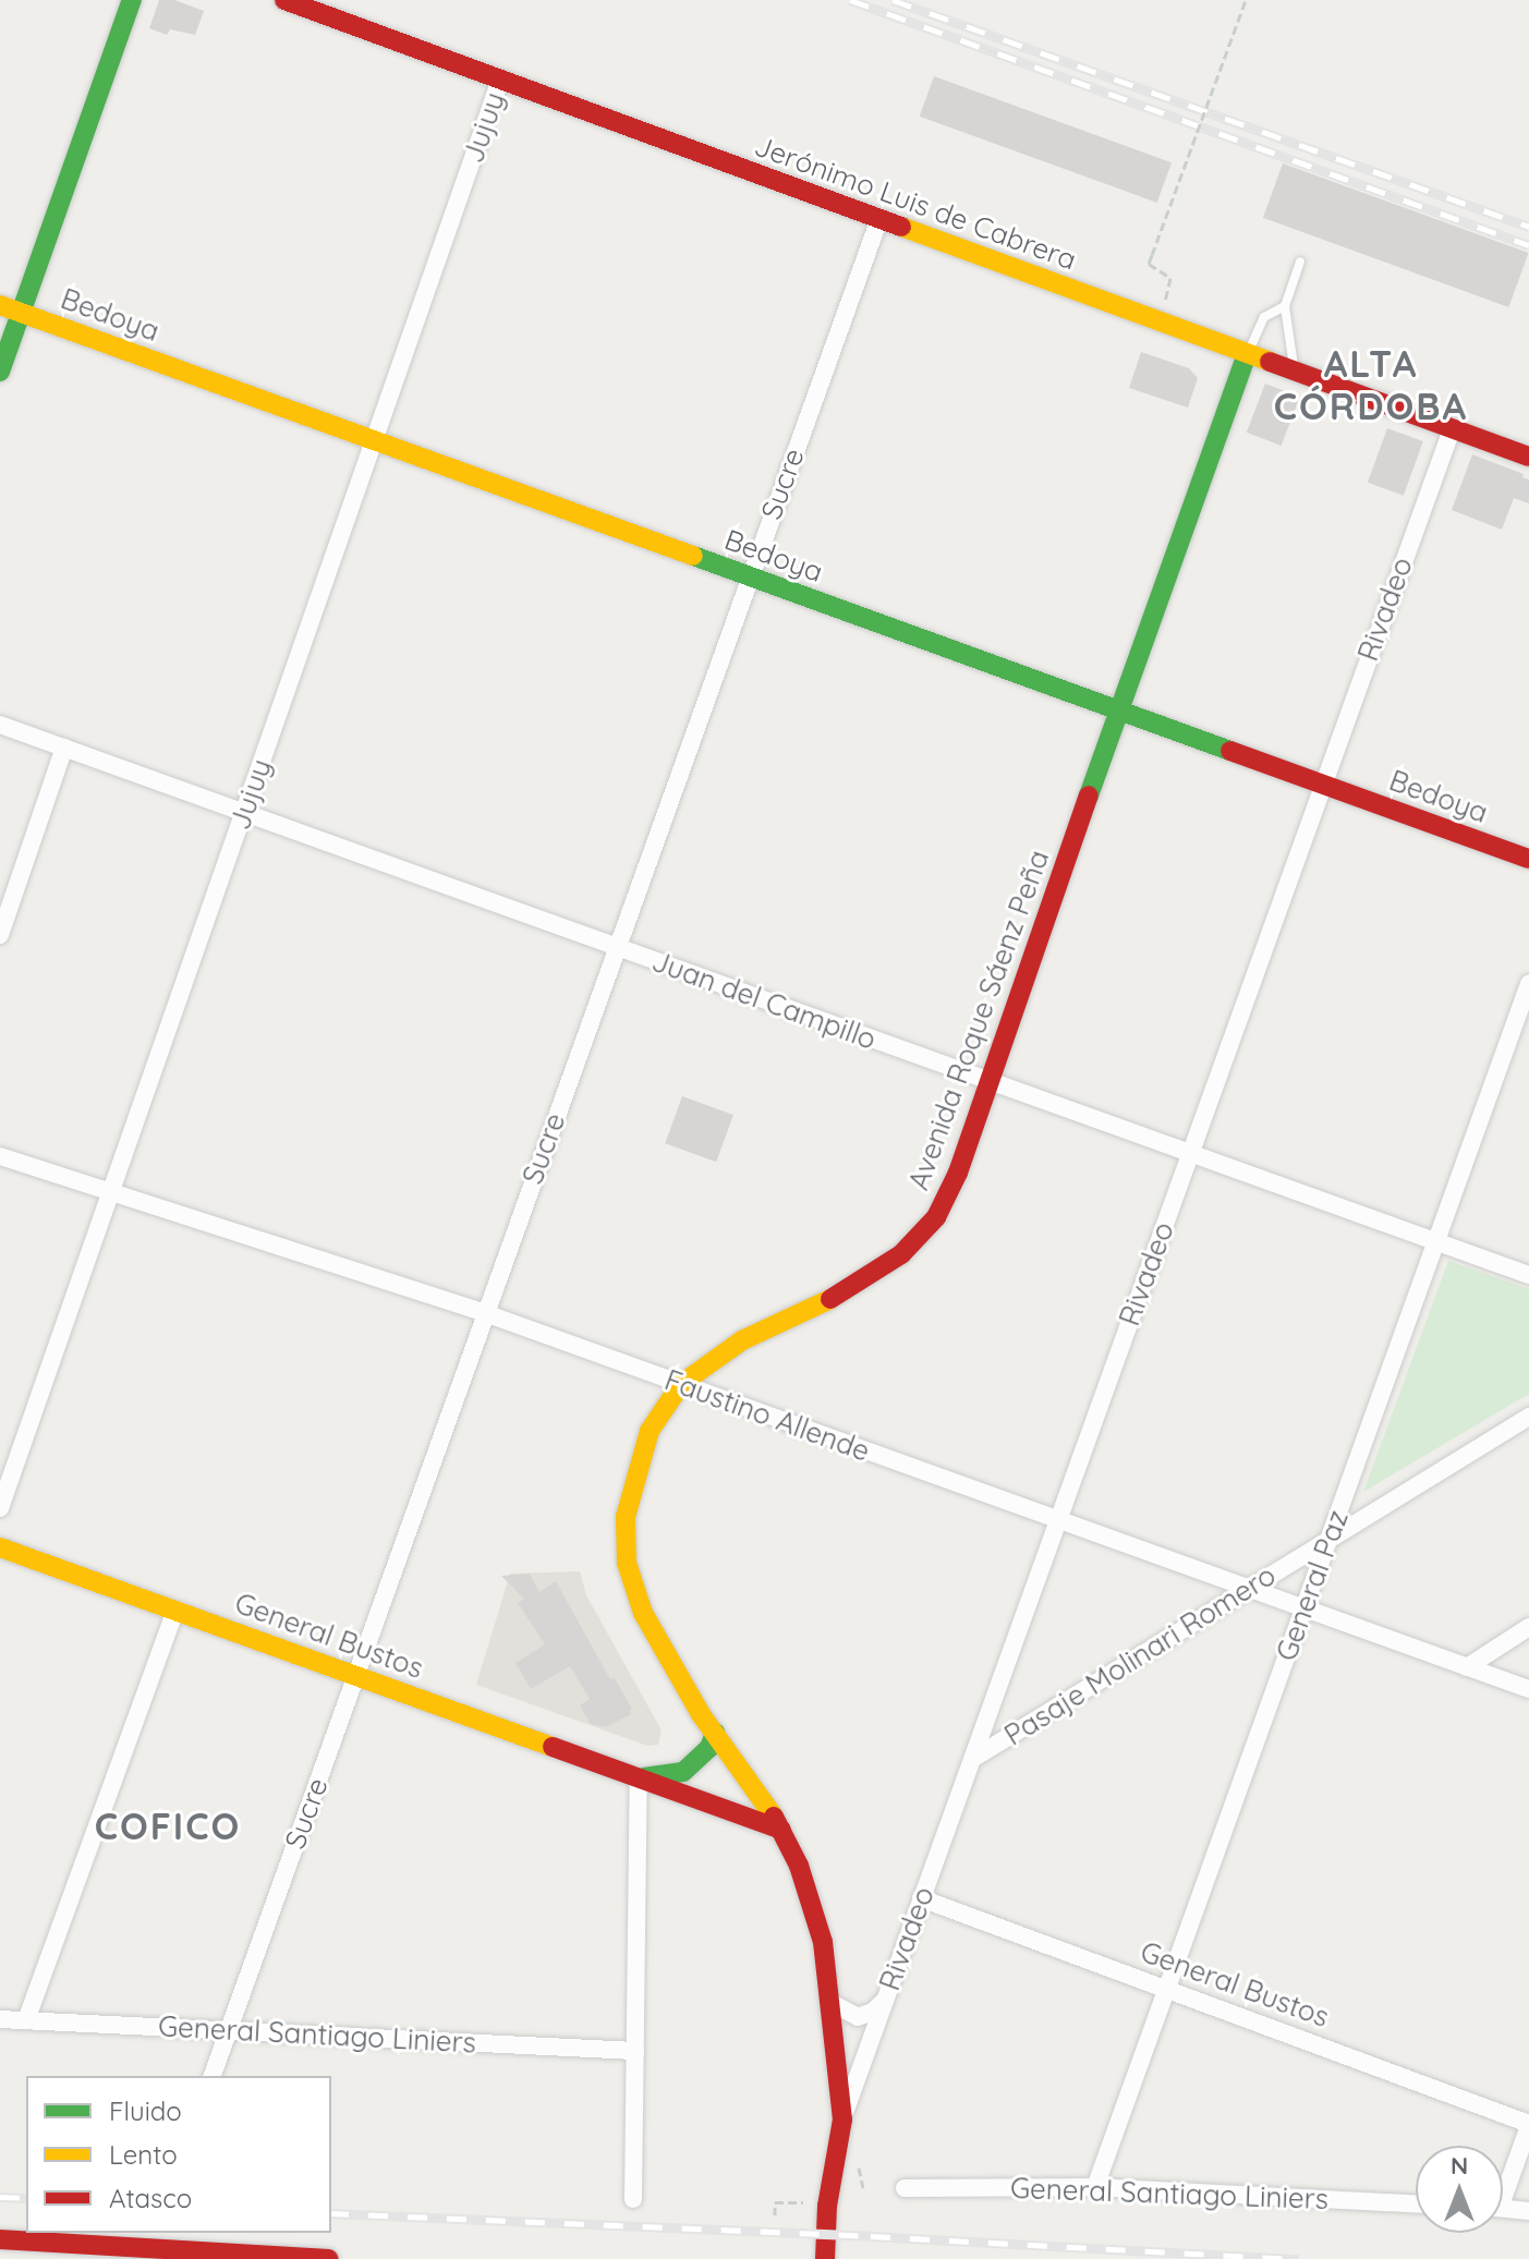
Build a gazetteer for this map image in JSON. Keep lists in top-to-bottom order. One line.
{"streets":{"main road":["Jerónimo Luis de Cabrera","Bedoya","Avenida Roque Sáenz Peña","General Bustos"],"street":["Jujuy","Sucre","Rivadeo","Juan del Campillo","Faustino Allende","General Paz","Pasaje Molinari Romero","General Santiago Liniers"]},"crossings":[["Jujuy","Jerónimo Luis de Cabrera"],["Jujuy","Bedoya"],["Jujuy","Juan del Campillo"],["Jujuy","Faustino Allende"],["Jerónimo Luis de Cabrera","Sucre"],["Jerónimo Luis de Cabrera","Rivadeo"],["Jerónimo Luis de Cabrera","Avenida Roque Sáenz Peña"],["Bedoya","Sucre"],["Bedoya","Rivadeo"],["Bedoya","Avenida Roque Sáenz Peña"],["Sucre","Juan del Campillo"],["Sucre","Faustino Allende"],["Sucre","General Bustos"],["Sucre","General Santiago Liniers"],["Rivadeo","Juan del Campillo"],["Rivadeo","Avenida Roque Sáenz Peña"],["Rivadeo","Faustino Allende"],["Rivadeo","General Bustos"],["Rivadeo","Pasaje Molinari Romero"],["Juan del Campillo","Avenida Roque Sáenz Peña"],["Juan del Campillo","General Paz"],["Avenida Roque Sáenz Peña","Faustino Allende"],["Avenida Roque Sáenz Peña","General Bustos"],["Faustino Allende","General Paz"],["Faustino Allende","Pasaje Molinari Romero"],["General Paz","General Bustos"],["General Paz","Pasaje Molinari Romero"],["General Paz","General Santiago Liniers"]],"districts":["ALTA CÓRDOBA","COFICO"],"legend":["Fluido","Lento","Atasco"],"north":"top"}
